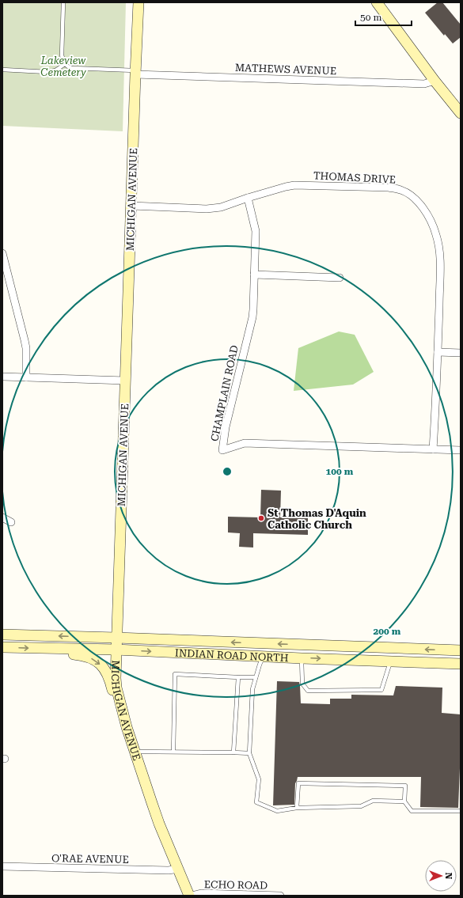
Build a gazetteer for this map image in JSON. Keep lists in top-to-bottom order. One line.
{"streets":{"main road":["MICHIGAN AVENUE","INDIAN ROAD NORTH"],"street":["MATHEWS AVENUE","THOMAS DRIVE","CHAMPLAIN ROAD","O'RAE AVENUE","ECHO ROAD"]},"crossings":[["MATHEWS AVENUE","MICHIGAN AVENUE"],["THOMAS DRIVE","MICHIGAN AVENUE"],["THOMAS DRIVE","CHAMPLAIN ROAD"],["MICHIGAN AVENUE","INDIAN ROAD NORTH"],["MICHIGAN AVENUE","O'RAE AVENUE"],["MICHIGAN AVENUE","ECHO ROAD"]],"parks":["Lakeview Cemetery"],"places":["St Thomas D'Aquin Catholic Church"],"scale_bar":"50 m","north":"right","rings":["100 m","200 m"]}
